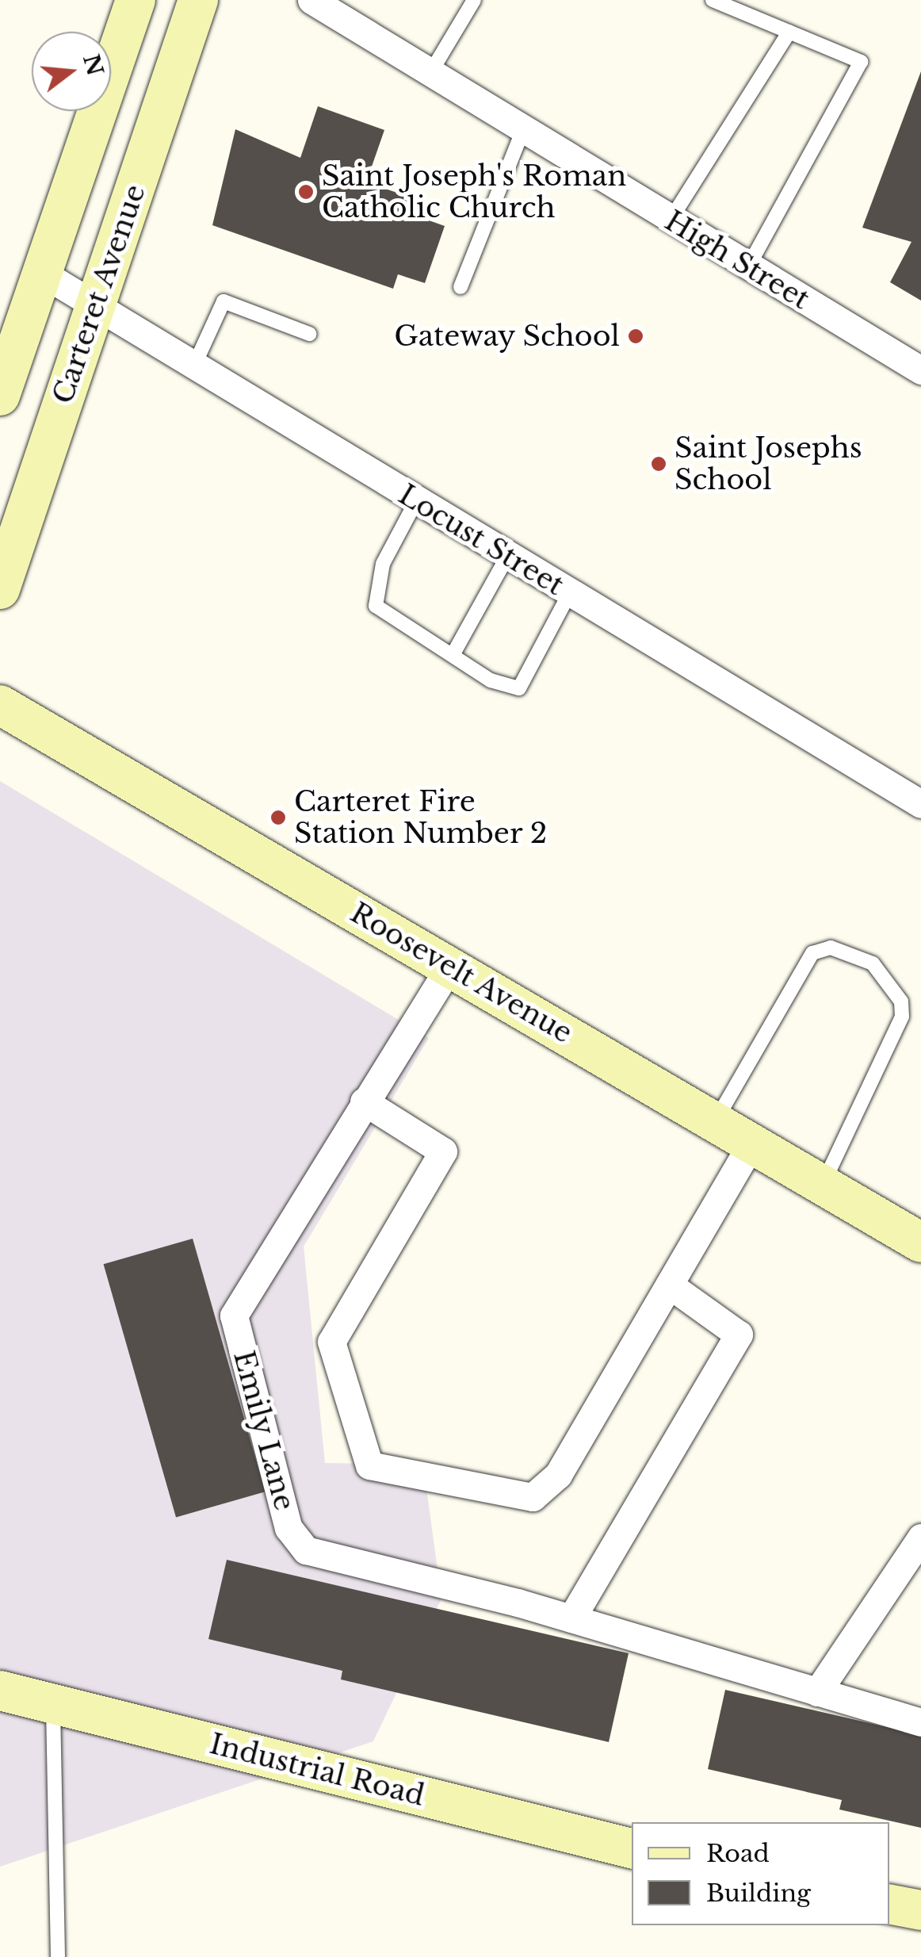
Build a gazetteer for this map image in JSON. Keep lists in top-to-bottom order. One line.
{"streets":{"street":["High Street","Carteret Avenue","Locust Street","Roosevelt Avenue","Emily Lane","Industrial Road"]},"crossings":[["Carteret Avenue","Locust Street"],["Roosevelt Avenue","Emily Lane"]],"places":["Saint Joseph's Roman Catholic Church","Gateway School","Saint Josephs School","Carteret Fire Station Number 2"],"legend":["Road","Building"],"north":"right"}
